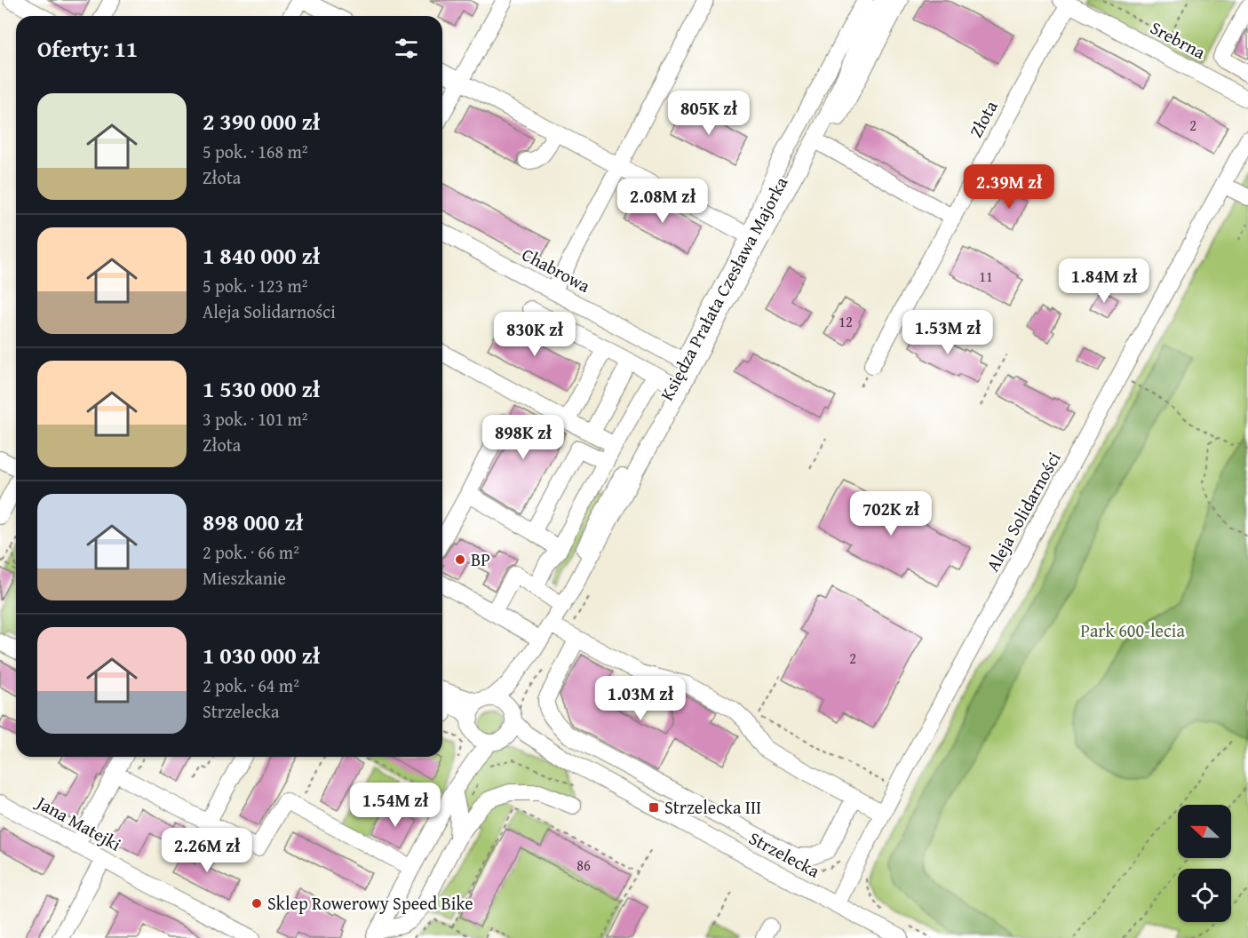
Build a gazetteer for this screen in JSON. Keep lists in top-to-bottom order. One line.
{"streets":{"street":["Srebrna","Złota","Chabrowa","Księdza Prałata Czesława Majorka","Aleja Solidarności","Jana Matejki","Strzelecka"]},"crossings":[["Srebrna","Złota"],["Chabrowa","Księdza Prałata Czesława Majorka"],["Księdza Prałata Czesława Majorka","Strzelecka"],["Aleja Solidarności","Strzelecka"]],"parks":["Park 600-lecia"],"places":{"other":["BP","Sklep Rowerowy Speed Bike"],"transit":["Strzelecka III"]},"house_numbers":["2","11","12","2","86"],"north":"left","page":{"heading":"Oferty: 11","list":[{"name":"2 390 000 zł","note":"5 pok. · 168 m² · Złota"},{"name":"1 840 000 zł","note":"5 pok. · 123 m² · Aleja Solidarności"},{"name":"1 530 000 zł","note":"3 pok. · 101 m² · Złota"},{"name":"898 000 zł","note":"2 pok. · 66 m² · Mieszkanie"},{"name":"1 030 000 zł","note":"2 pok. · 64 m² · Strzelecka"}],"price":["805K zł","2.39M zł","2.08M zł","1.84M zł","1.53M zł","830K zł","898K zł","702K zł","1.03M zł","1.54M zł","2.26M zł"]}}
